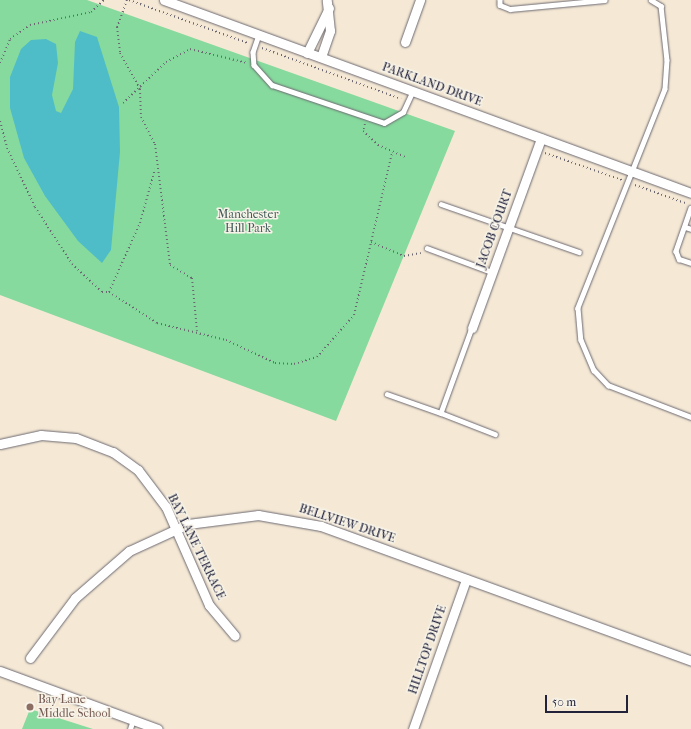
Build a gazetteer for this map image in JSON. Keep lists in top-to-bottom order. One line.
{"streets":{"street":["PARKLAND DRIVE","JACOB COURT","BELLVIEW DRIVE","BAY LANE TERRACE","HILLTOP DRIVE"]},"crossings":[["PARKLAND DRIVE","JACOB COURT"],["BELLVIEW DRIVE","BAY LANE TERRACE"],["BELLVIEW DRIVE","HILLTOP DRIVE"]],"parks":["Manchester Hill Park"],"places":["Bay Lane Middle School"],"scale_bar":"50 m"}
